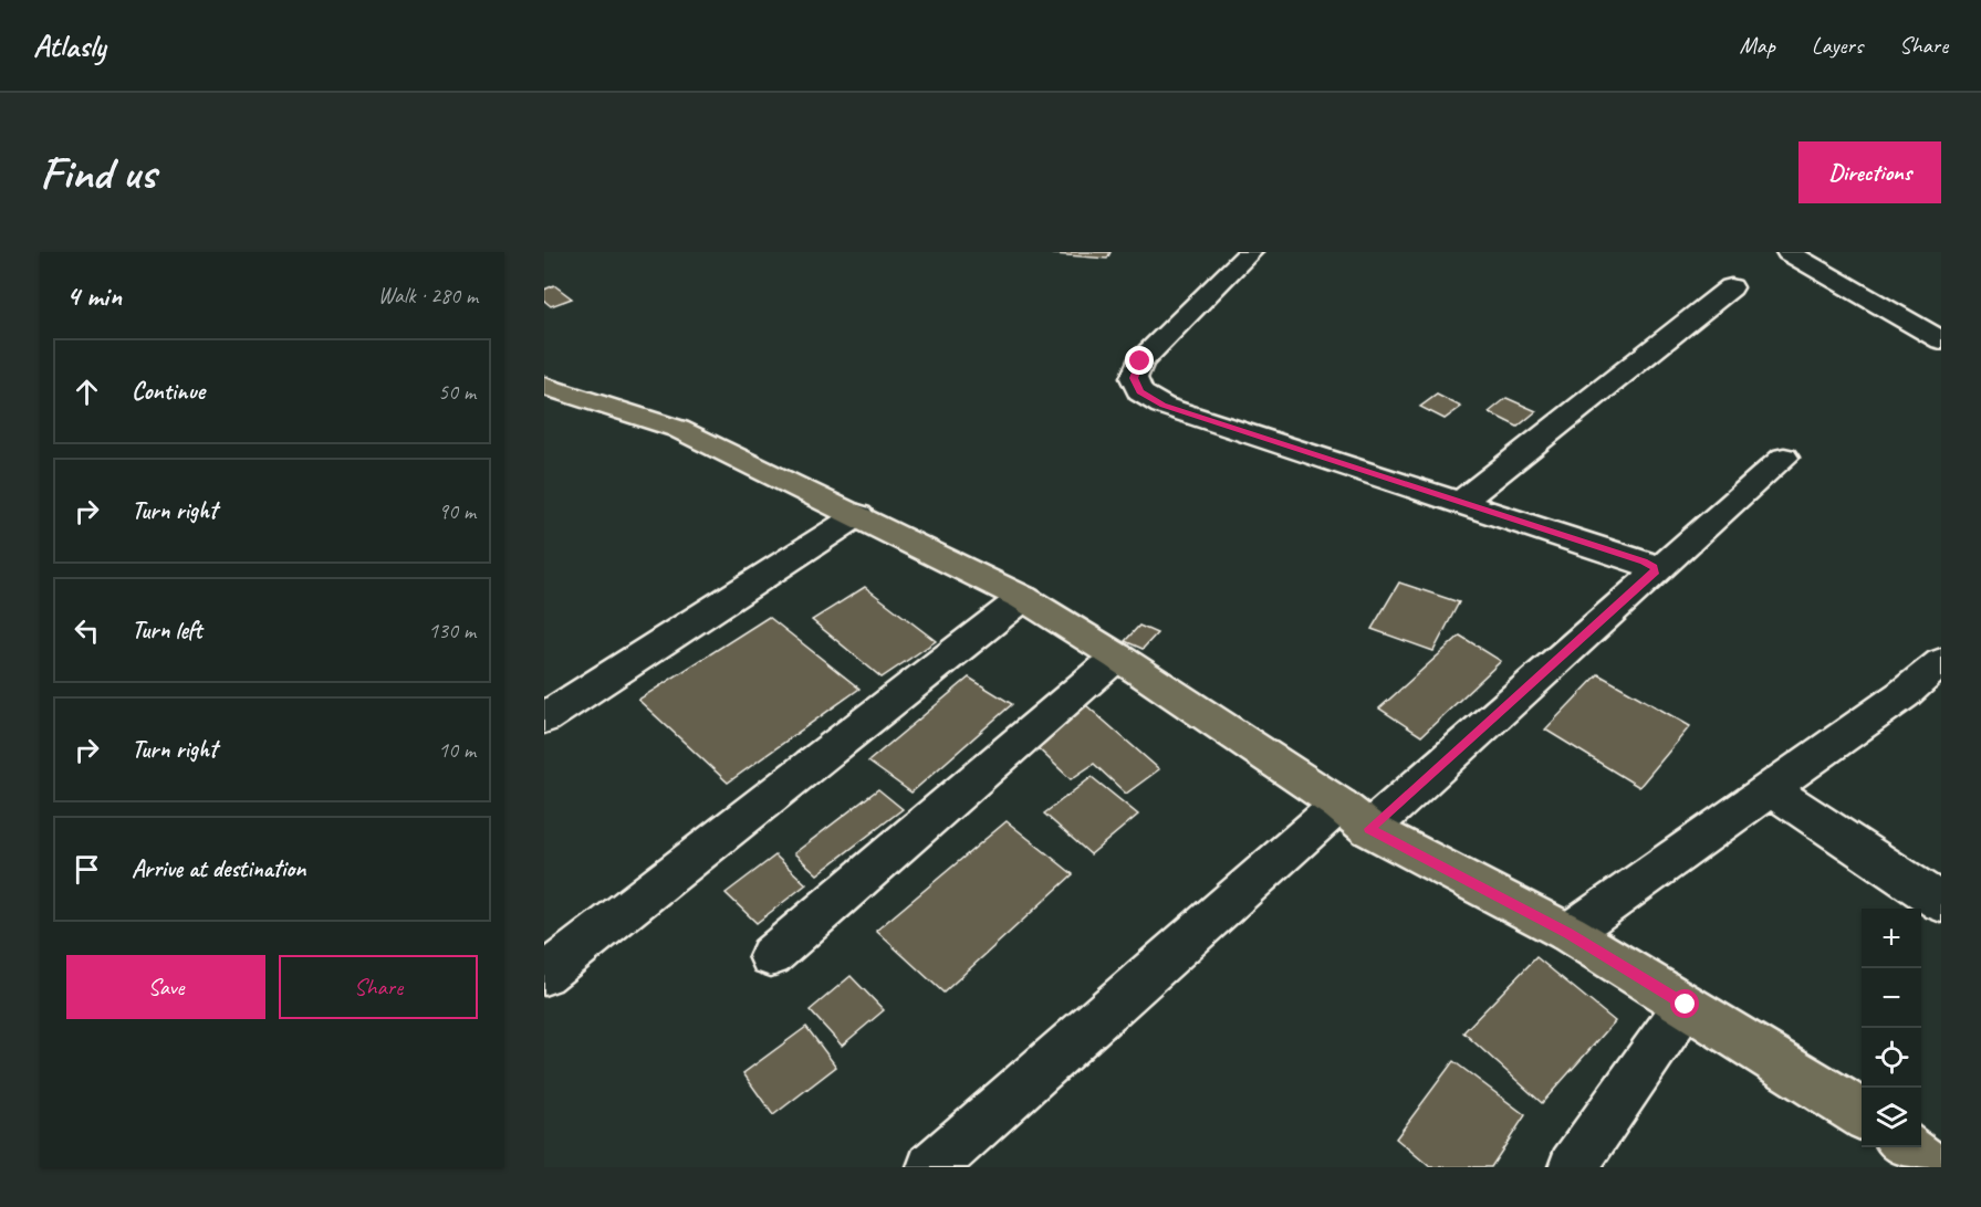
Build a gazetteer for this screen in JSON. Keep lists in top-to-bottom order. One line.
{"page":{"header":"Atlasly","nav":["Map","Layers","Share"],"buttons":["Directions",["Save","Share"]],"title":"Find us","heading":["4 min","Walk · 280 m"],"list":[["Continue","50 m"],["Turn right","90 m"],["Turn left","130 m"],["Turn right","10 m"],"Arrive at destination"],"map_buttons":["+","−"]}}
